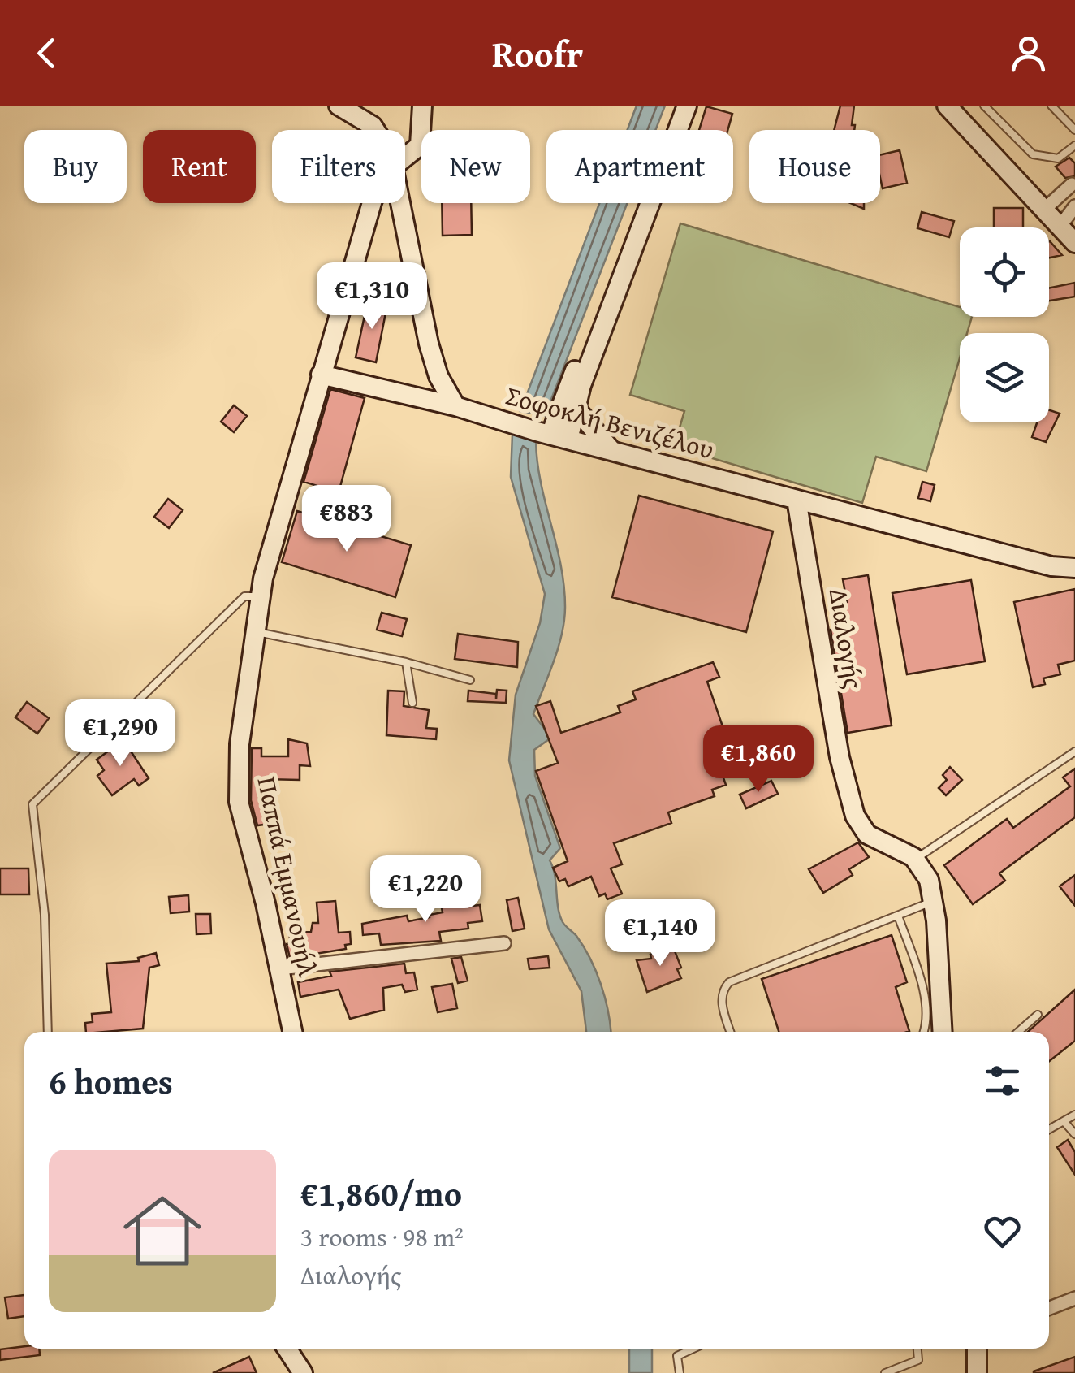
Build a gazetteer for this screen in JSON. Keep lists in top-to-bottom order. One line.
{"streets":{"street":["Σοφοκλή Βενιζέλου","Διαλογής","Παππά Εμμανουήλ"]},"crossings":[["Σοφοκλή Βενιζέλου","Διαλογής"],["Σοφοκλή Βενιζέλου","Παππά Εμμανουήλ"]],"page":{"header":"Roofr","chip":["Buy","Rent","Filters","New","Apartment","House"],"price":["€1,310","€883","€1,290","€1,860","€1,220","€1,140"],"heading":"6 homes","list":[{"name":"€1,860/mo","note":"3 rooms · 98 m² · Διαλογής"}]}}
